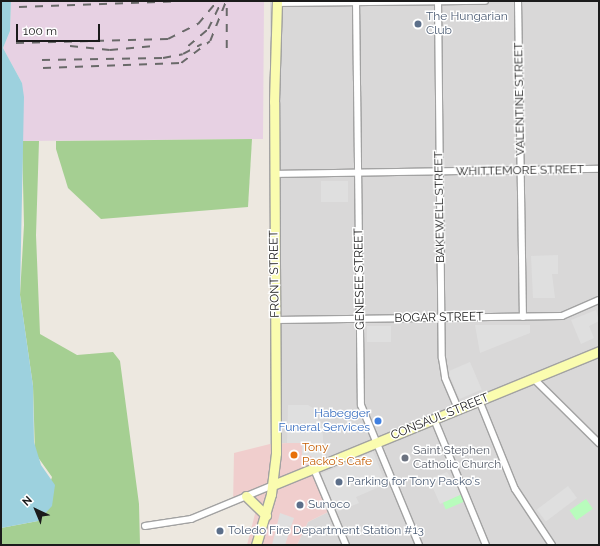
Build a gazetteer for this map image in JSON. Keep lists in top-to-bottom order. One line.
{"streets":{"street":["VALENTINE STREET","WHITTEMORE STREET","BAKEWELL STREET","FRONT STREET","GENESEE STREET","BOGAR STREET","CONSAUL STREET"]},"crossings":[["VALENTINE STREET","WHITTEMORE STREET"],["VALENTINE STREET","BOGAR STREET"],["WHITTEMORE STREET","BAKEWELL STREET"],["WHITTEMORE STREET","FRONT STREET"],["WHITTEMORE STREET","GENESEE STREET"],["BAKEWELL STREET","BOGAR STREET"],["BAKEWELL STREET","CONSAUL STREET"],["FRONT STREET","BOGAR STREET"],["FRONT STREET","CONSAUL STREET"],["GENESEE STREET","BOGAR STREET"],["GENESEE STREET","CONSAUL STREET"]],"places":["The Hungarian Club","Habegger Funeral Services","Tony Packo's Cafe","Saint Stephen Catholic Church","Parking for Tony Packo's","Sunoco","Toledo Fire Department Station #13"],"scale_bar":"100 m","north":"top left"}
